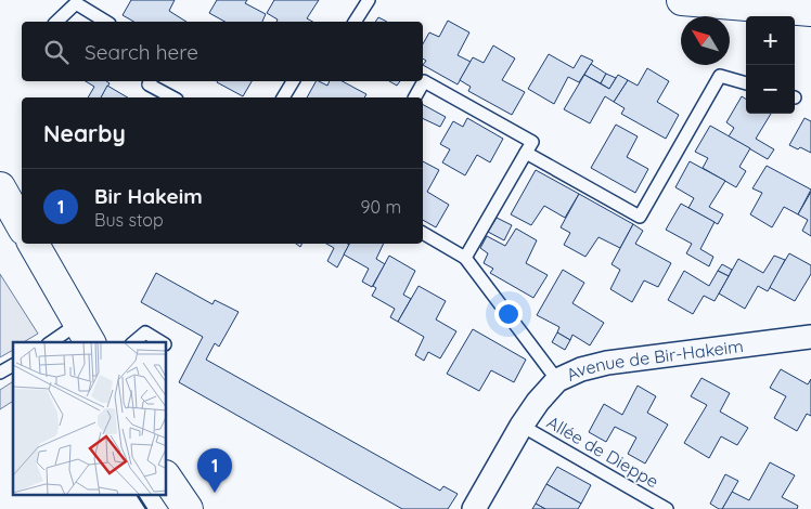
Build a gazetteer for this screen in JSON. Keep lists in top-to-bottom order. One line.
{"streets":{"street":["Avenue de Bir-Hakeim"],"lane":["Allée de Dieppe"]},"crossings":[["Avenue de Bir-Hakeim","Allée de Dieppe"]],"north":"top left","page":{"map_buttons":["+","−"],"search":"Search here","heading":"Nearby","list":[{"mark":"1","name":"Bir Hakeim","note":"Bus stop","value":"90 m"}],"pins":"1"}}
